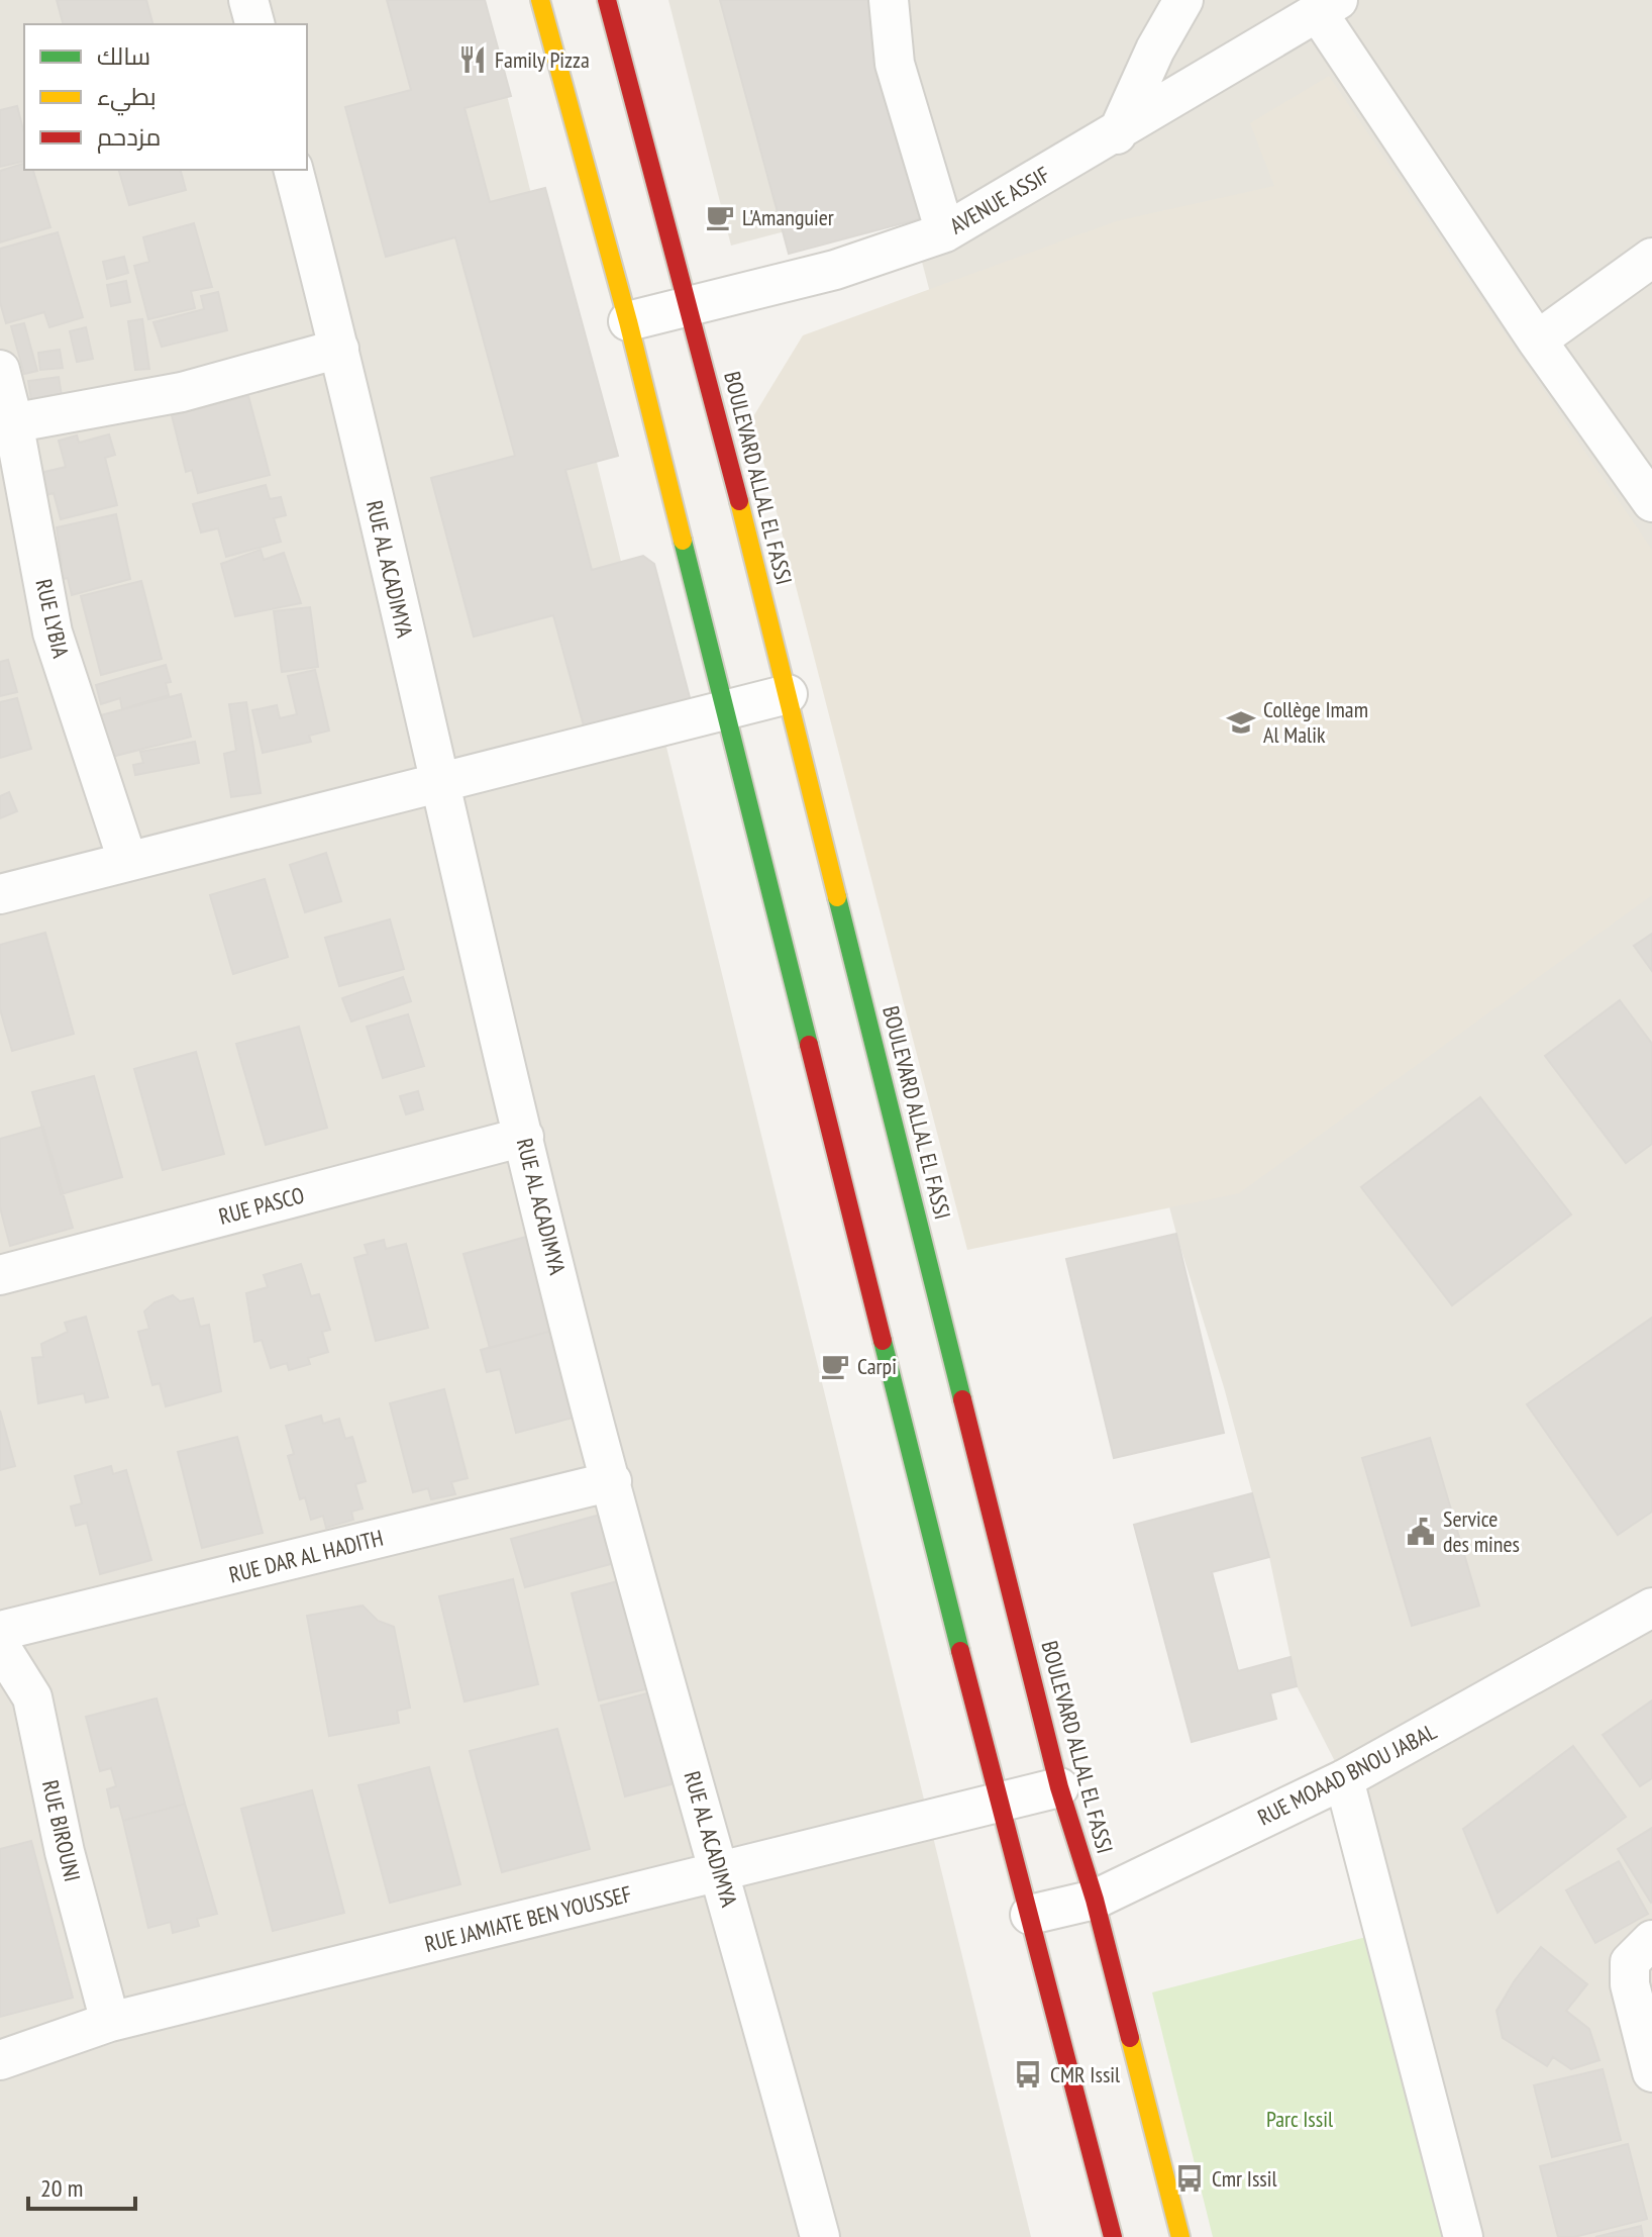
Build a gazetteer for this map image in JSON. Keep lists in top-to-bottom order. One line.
{"streets":{"main road":["BOULEVARD ALLAL EL FASSI"],"street":["AVENUE ASSIF","RUE AL ACADIMYA","RUE LYBIA","RUE PASCO","RUE DAR AL HADITH","RUE MOAAD BNOU JABAL","RUE BIROUNI","RUE JAMIATE BEN YOUSSEF"]},"crossings":[["AVENUE ASSIF","BOULEVARD ALLAL EL FASSI"],["BOULEVARD ALLAL EL FASSI","RUE MOAAD BNOU JABAL"],["BOULEVARD ALLAL EL FASSI","RUE JAMIATE BEN YOUSSEF"],["RUE AL ACADIMYA","RUE PASCO"],["RUE AL ACADIMYA","RUE DAR AL HADITH"],["RUE AL ACADIMYA","RUE JAMIATE BEN YOUSSEF"],["RUE BIROUNI","RUE JAMIATE BEN YOUSSEF"]],"parks":["Parc Issil"],"places":{"restaurant":["Family Pizza"],"cafe":["L'Amanguier","Carpi"],"school or university":["Collège Imam Al Malik"],"public building":["Service des mines"],"bus stop":["CMR Issil","Cmr Issil"]},"legend":["سالك","بطيء","مزدحم"],"scale_bar":"20 m"}
